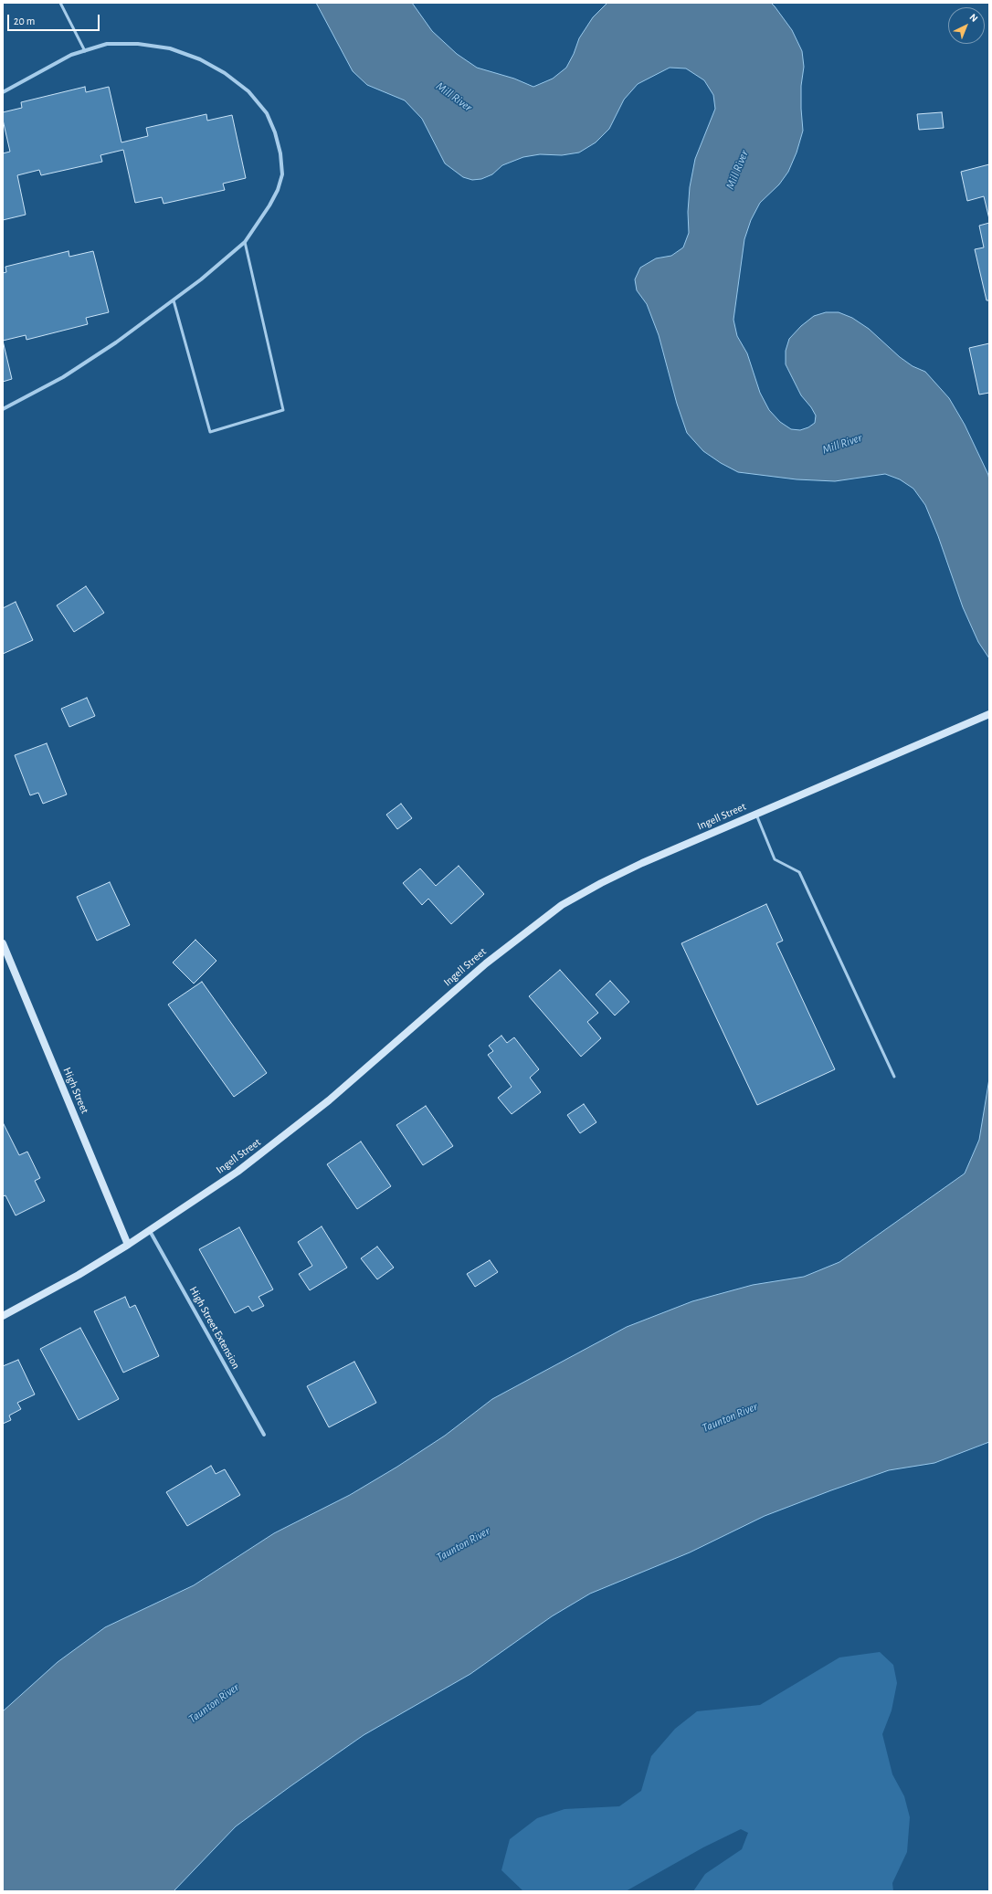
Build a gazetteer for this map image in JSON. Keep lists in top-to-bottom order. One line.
{"streets":{"street":["Ingell Street","High Street","High Street Extension"]},"crossings":[["Ingell Street","High Street"],["Ingell Street","High Street Extension"]],"water":["Mill River","Taunton River"],"scale_bar":"20 m","north":"top right"}
